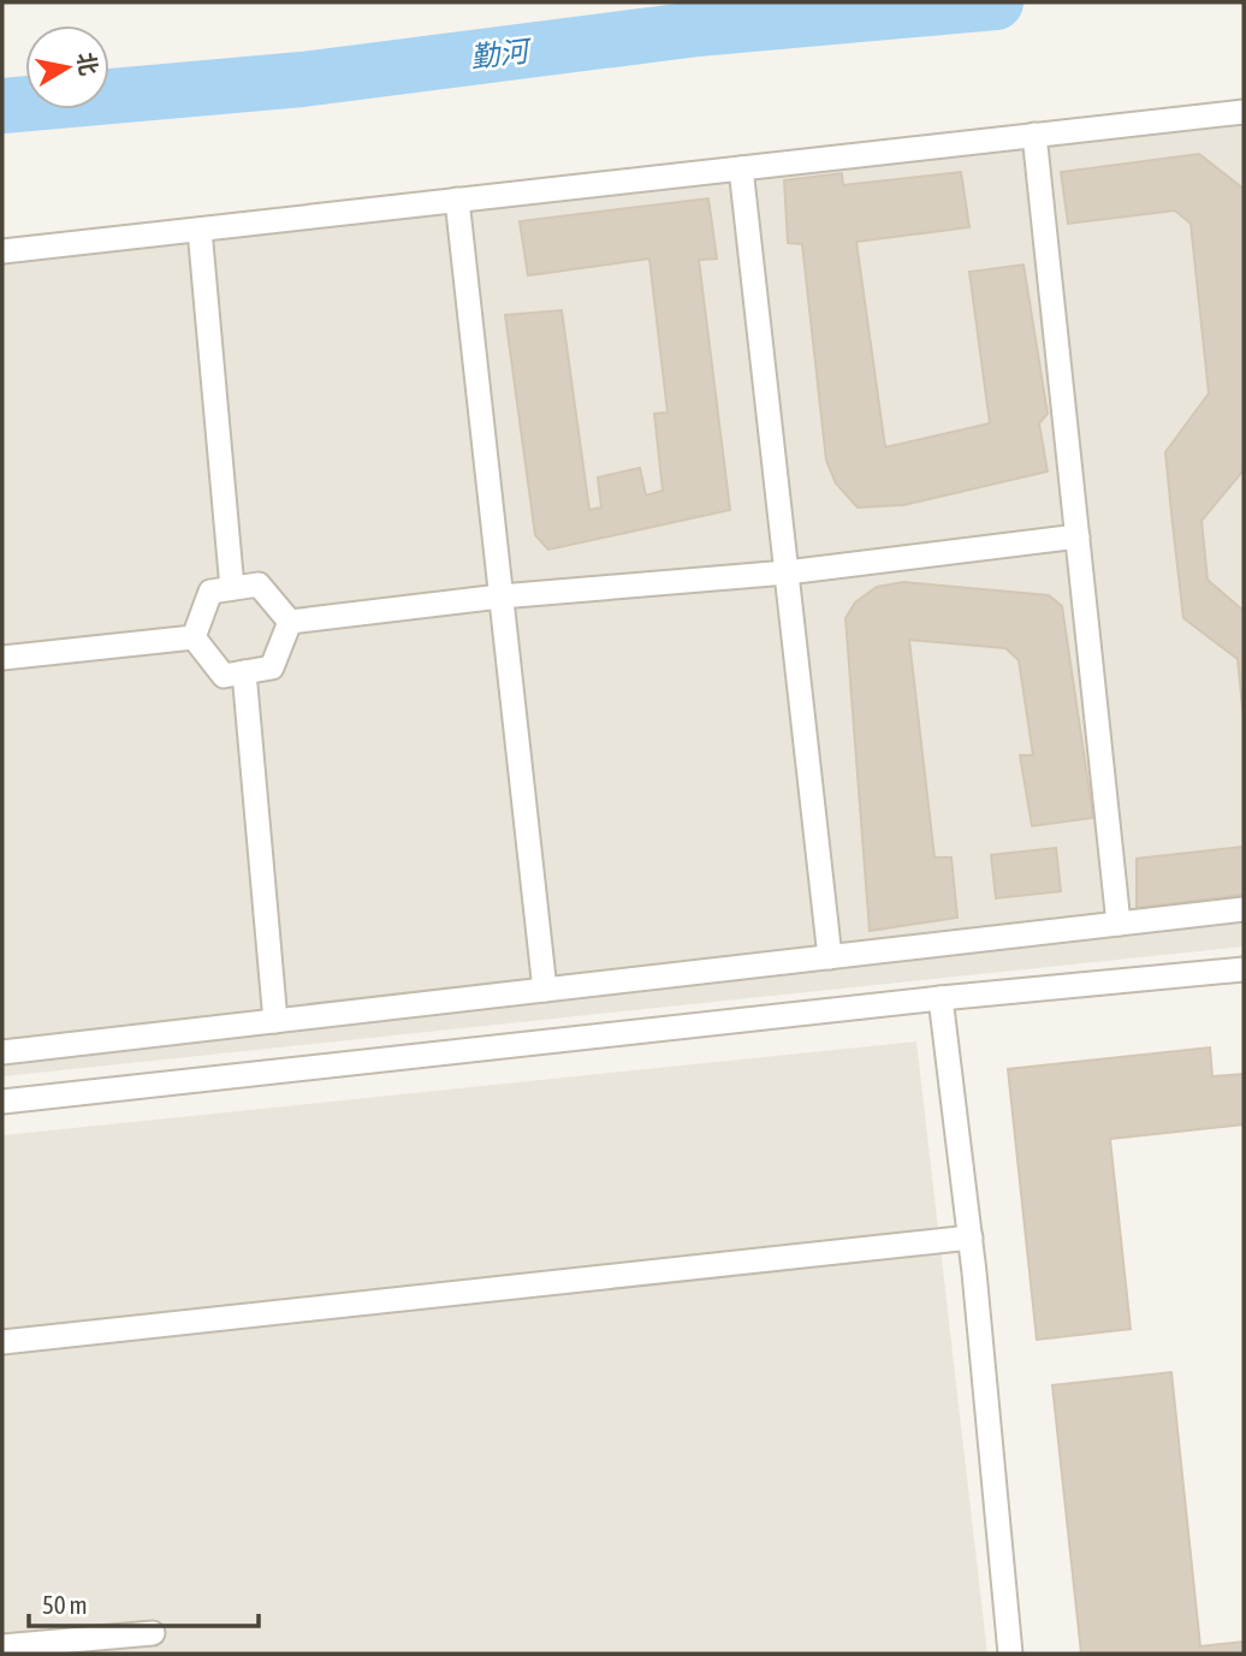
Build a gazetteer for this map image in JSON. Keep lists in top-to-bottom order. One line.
{"water":["勤河"],"scale_bar":"50 m","north":"right"}
